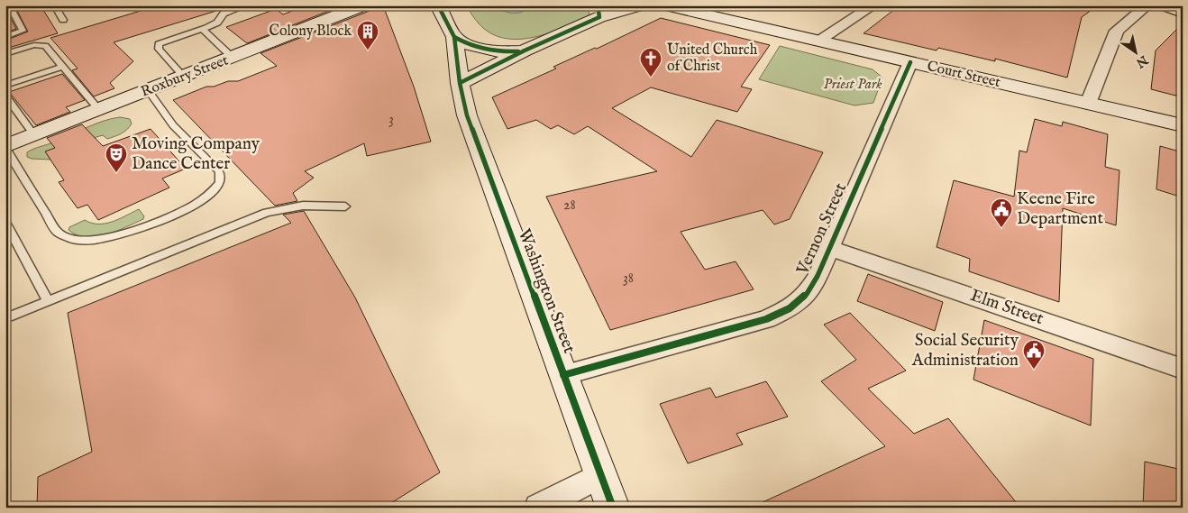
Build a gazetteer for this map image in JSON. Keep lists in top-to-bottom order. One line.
{"streets":{"main road":["Court Street","Roxbury Street","Washington Street"],"street":["Vernon Street","Elm Street"]},"crossings":[["Court Street","Vernon Street"],["Vernon Street","Washington Street"],["Vernon Street","Elm Street"]],"parks":["Priest Park"],"places":{"building":["Colony Block"],"church":["United Church of Christ"],"theatre":["Moving Company Dance Center"],"public building":["Keene Fire Department","Social Security Administration"]},"house_numbers":["3","28","38"],"north":"bottom right"}
